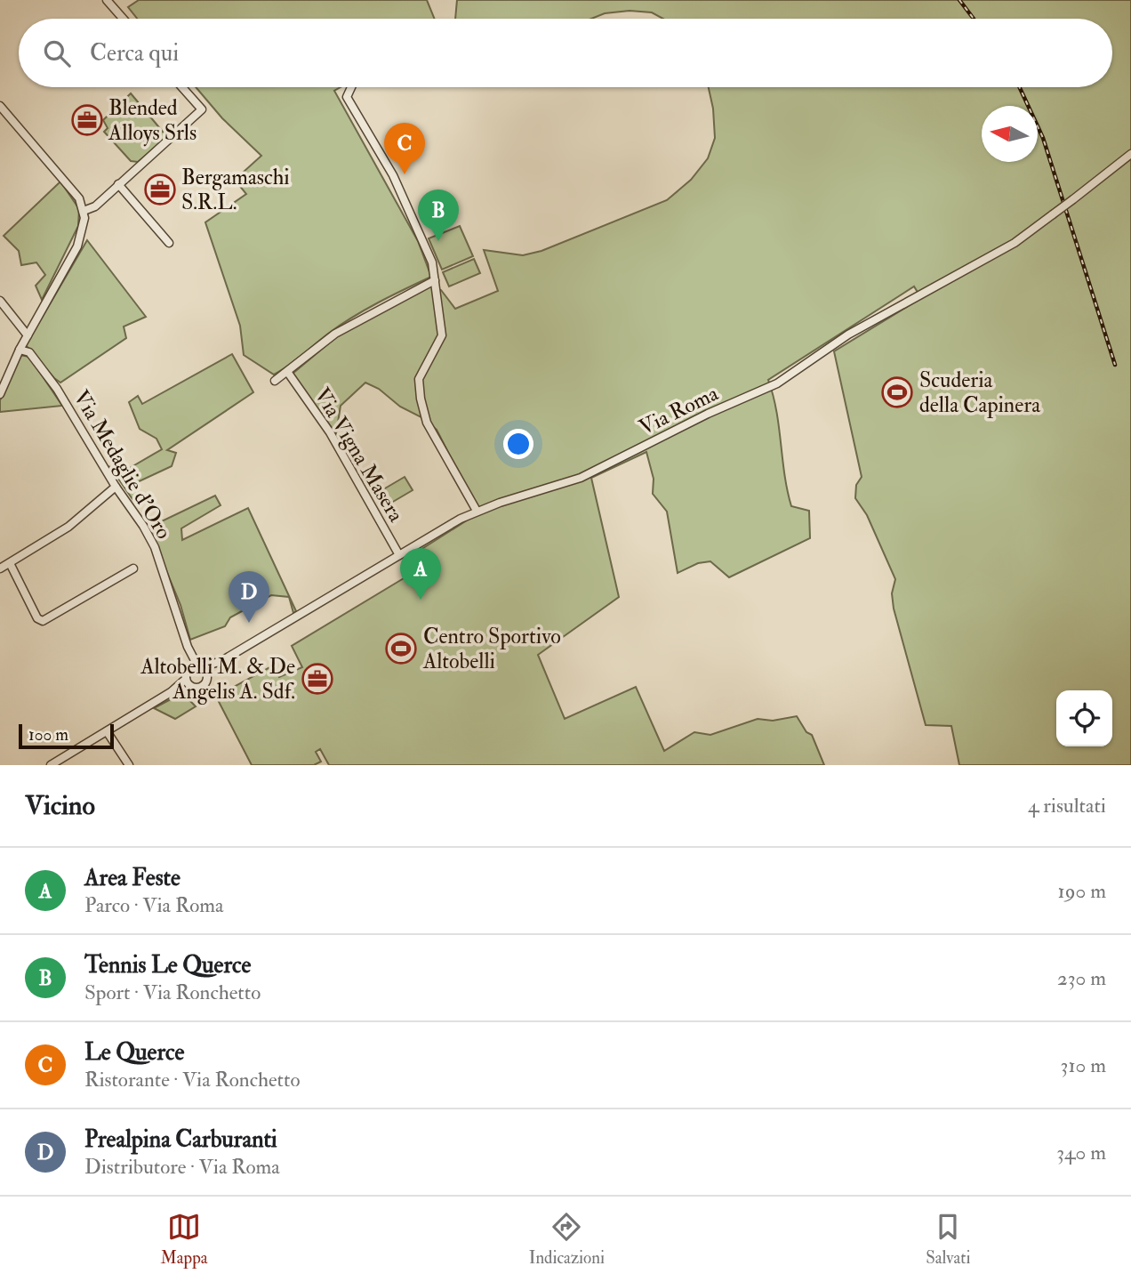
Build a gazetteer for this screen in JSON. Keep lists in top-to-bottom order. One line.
{"streets":{"street":["Via Roma","Via Vigna Masera","Via Medaglie d'Oro"]},"crossings":[["Via Roma","Via Vigna Masera"],["Via Roma","Via Medaglie d'Oro"]],"places":{"office":["Blended Alloys Srls","Bergamaschi S.R.L.","Altobelli M. & De Angelis A. Sdf."],"sports":["Scuderia della Capinera","Centro Sportivo Altobelli"]},"scale_bar":"100 m","north":"left","page":{"search":"Cerca qui","pins":["C","B","A","D"],"scale":"100 m","heading":["Vicino","4 risultati"],"list":[{"mark":"A","name":"Area Feste","note":"Parco · Via Roma","value":"190 m"},{"mark":"B","name":"Tennis Le Querce","note":"Sport · Via Ronchetto","value":"230 m"},{"mark":"C","name":"Le Querce","note":"Ristorante · Via Ronchetto","value":"310 m"},{"mark":"D","name":"Prealpina Carburanti","note":"Distributore · Via Roma","value":"340 m"}],"nav":["Mappa","Indicazioni","Salvati"]}}
